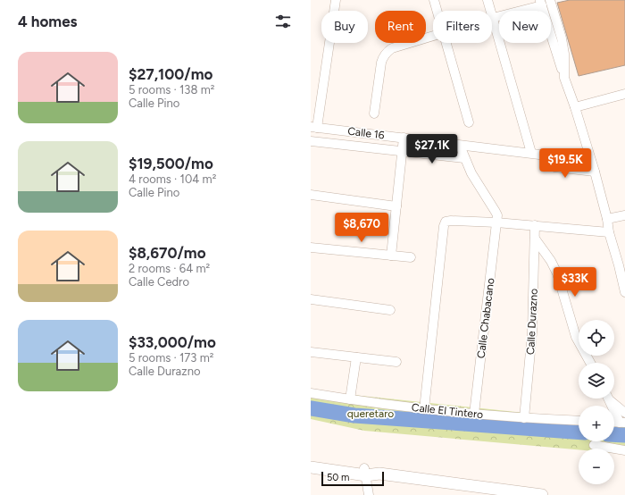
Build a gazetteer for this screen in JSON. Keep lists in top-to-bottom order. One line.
{"streets":{"street":["Calle 16","Calle Chabacano","Calle Durazno","Calle El Tintero"]},"crossings":[["Calle Chabacano","Calle El Tintero"],["Calle Durazno","Calle El Tintero"]],"parks":["queretaro"],"scale_bar":"50 m","page":{"heading":"4 homes","chip":["Buy","Rent","Filters","New"],"list":[{"name":"$27,100/mo","note":"5 rooms · 138 m² · Calle Pino"},{"name":"$19,500/mo","note":"4 rooms · 104 m² · Calle Pino"},{"name":"$8,670/mo","note":"2 rooms · 64 m² · Calle Cedro"},{"name":"$33,000/mo","note":"5 rooms · 173 m² · Calle Durazno"}],"price":["$27.1K","$19.5K","$8,670","$33K"],"map_buttons":["+","−"],"scale":"50 m"}}
